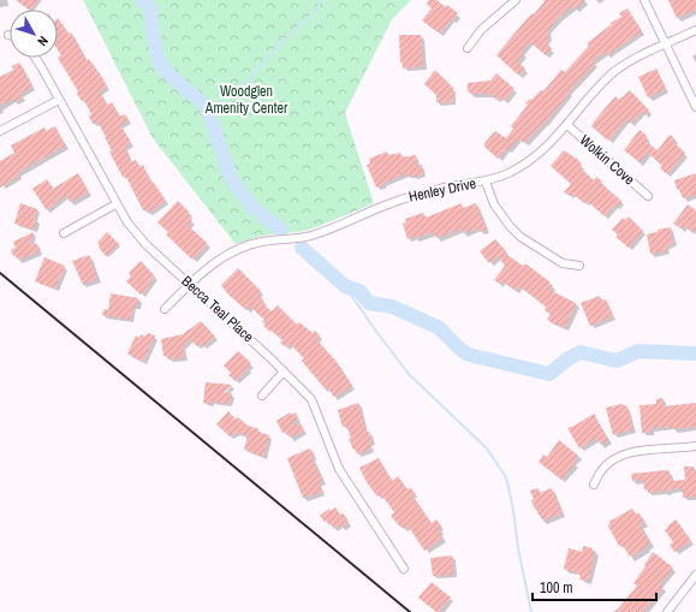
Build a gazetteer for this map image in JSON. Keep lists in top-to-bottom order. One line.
{"streets":{"street":["Wolkin Cove","Henley Drive","Becca Teal Place"]},"crossings":[["Wolkin Cove","Henley Drive"],["Henley Drive","Becca Teal Place"]],"parks":["Woodglen Amenity Center"],"scale_bar":"100 m","north":"bottom right"}
